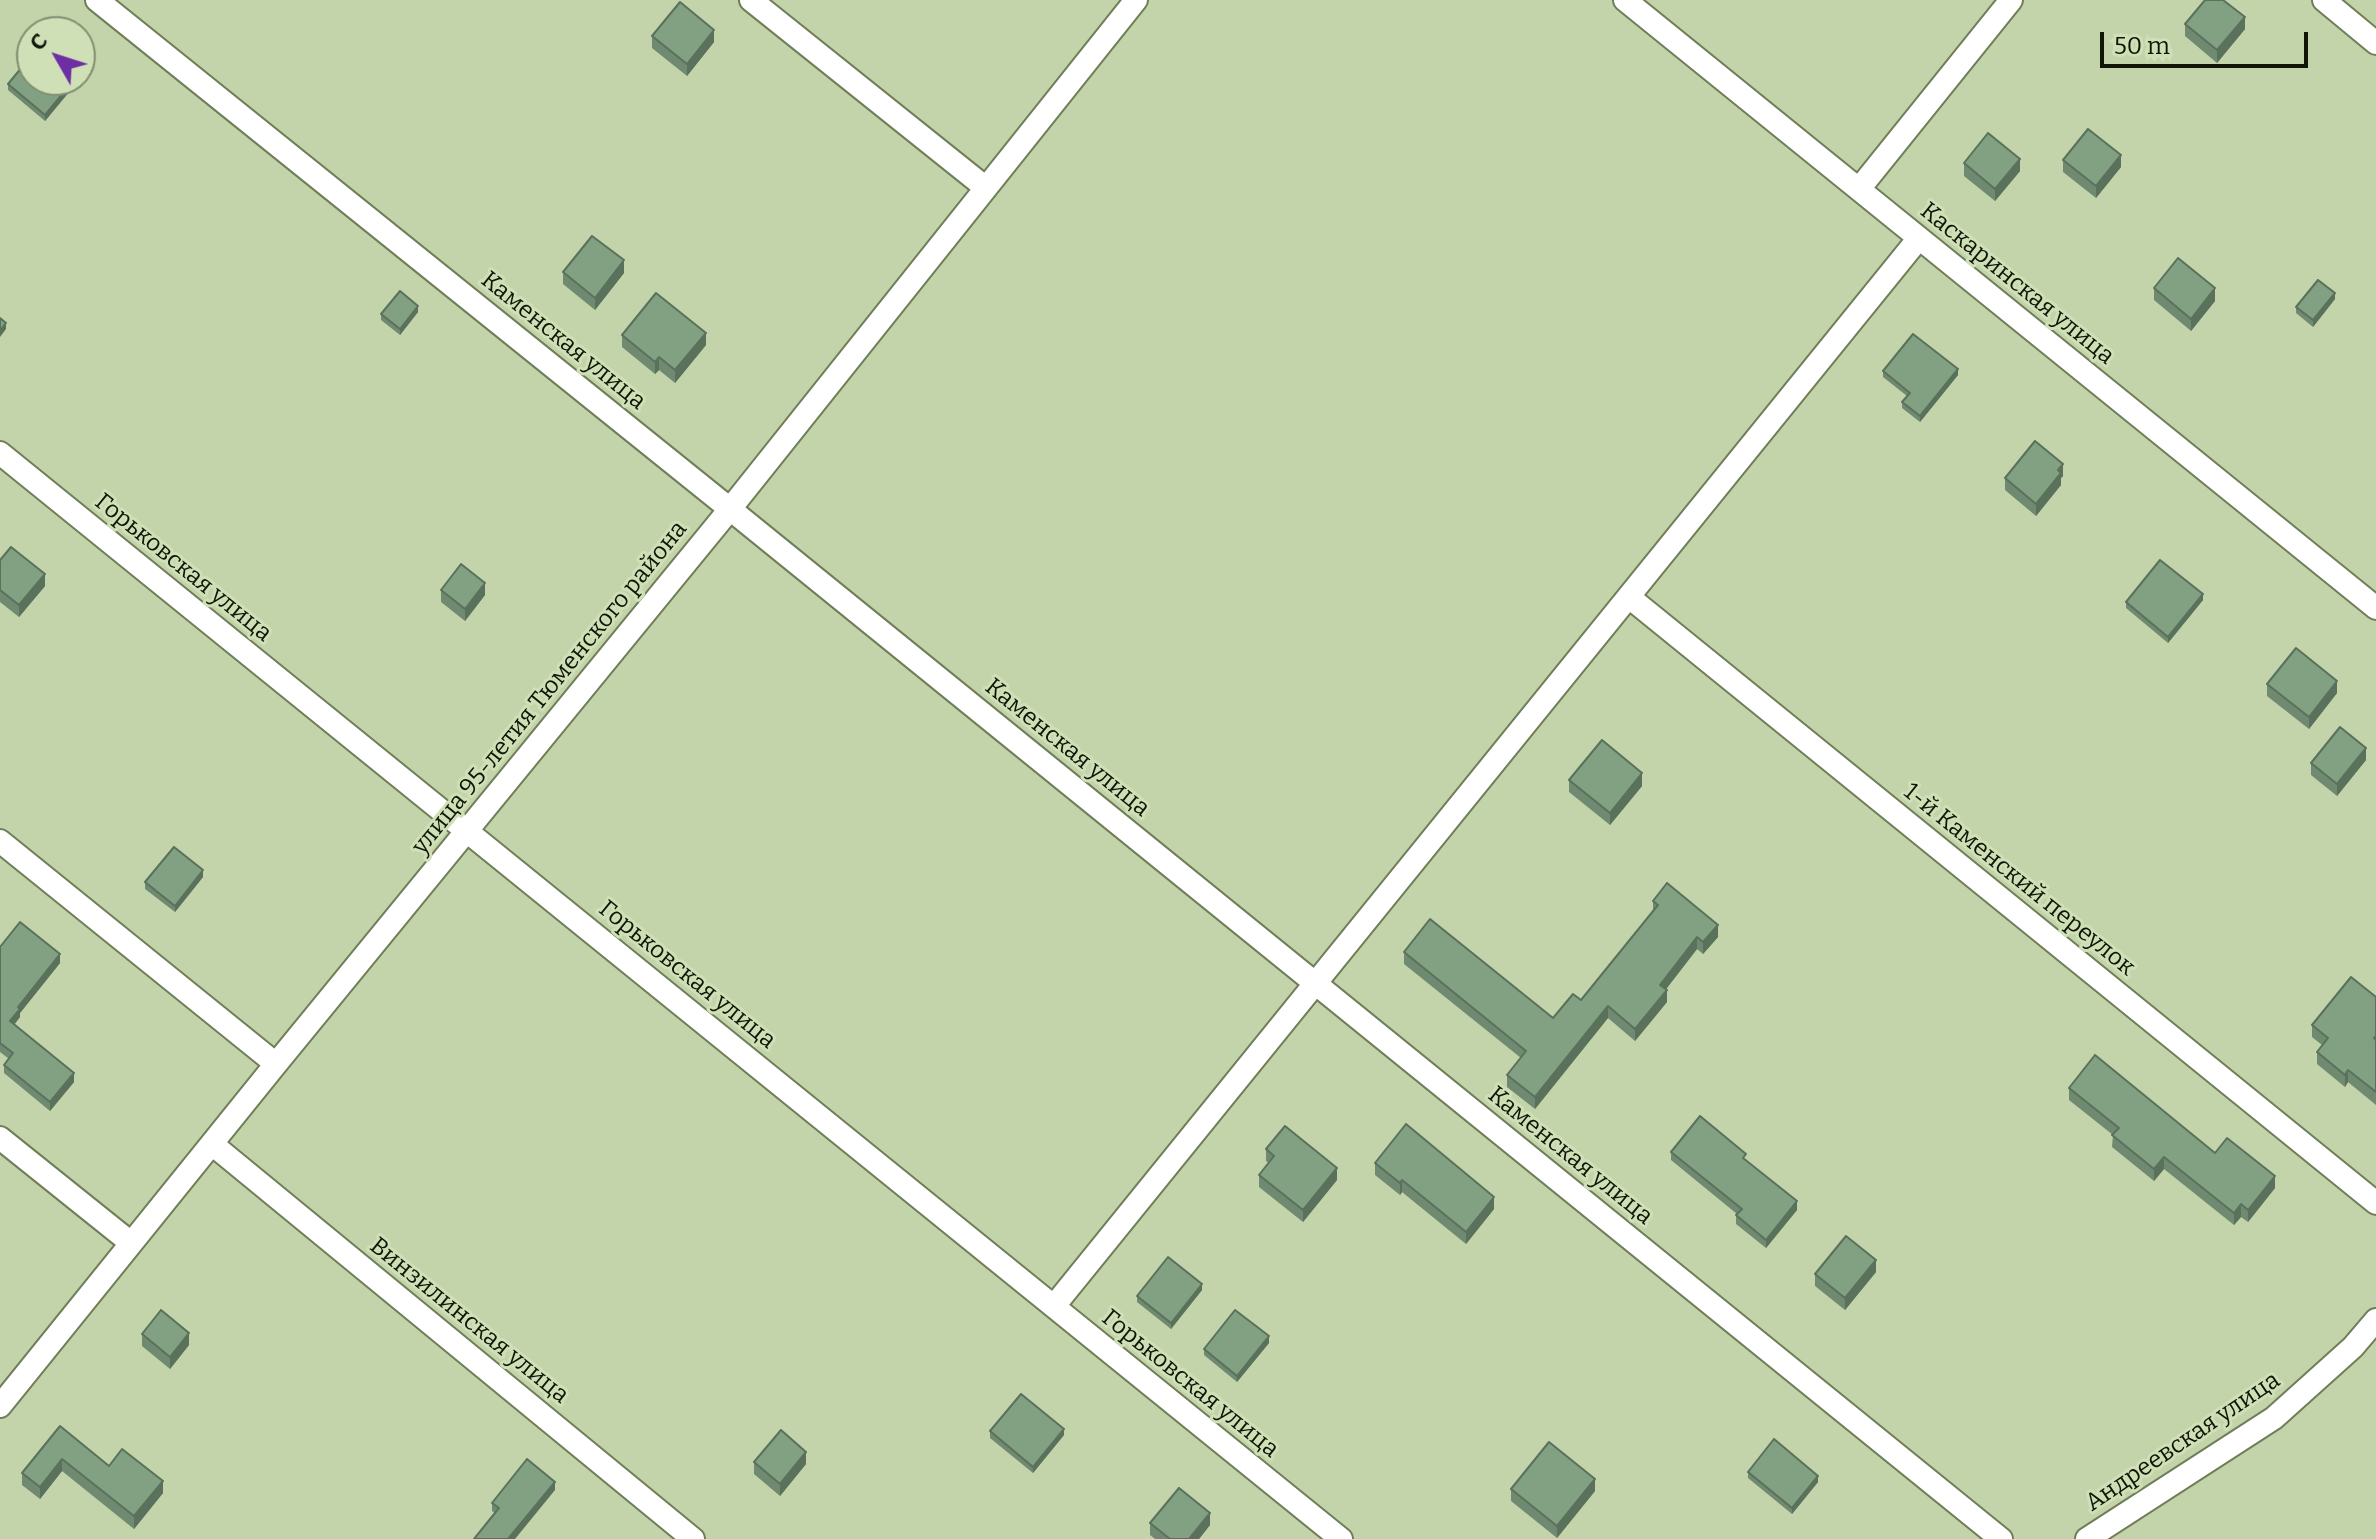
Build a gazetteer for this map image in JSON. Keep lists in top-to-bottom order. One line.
{"streets":{"street":["Каскаринская улица","Каменская улица","Горьковская улица","улица 95-летия Тюменского района","1-й Каменский переулок","Винзилинская улица","Андреевская улица"]},"crossings":[["Каменская улица","улица 95-летия Тюменского района"],["Горьковская улица","улица 95-летия Тюменского района"],["улица 95-летия Тюменского района","Винзилинская улица"]],"scale_bar":"50 m","north":"top left"}
